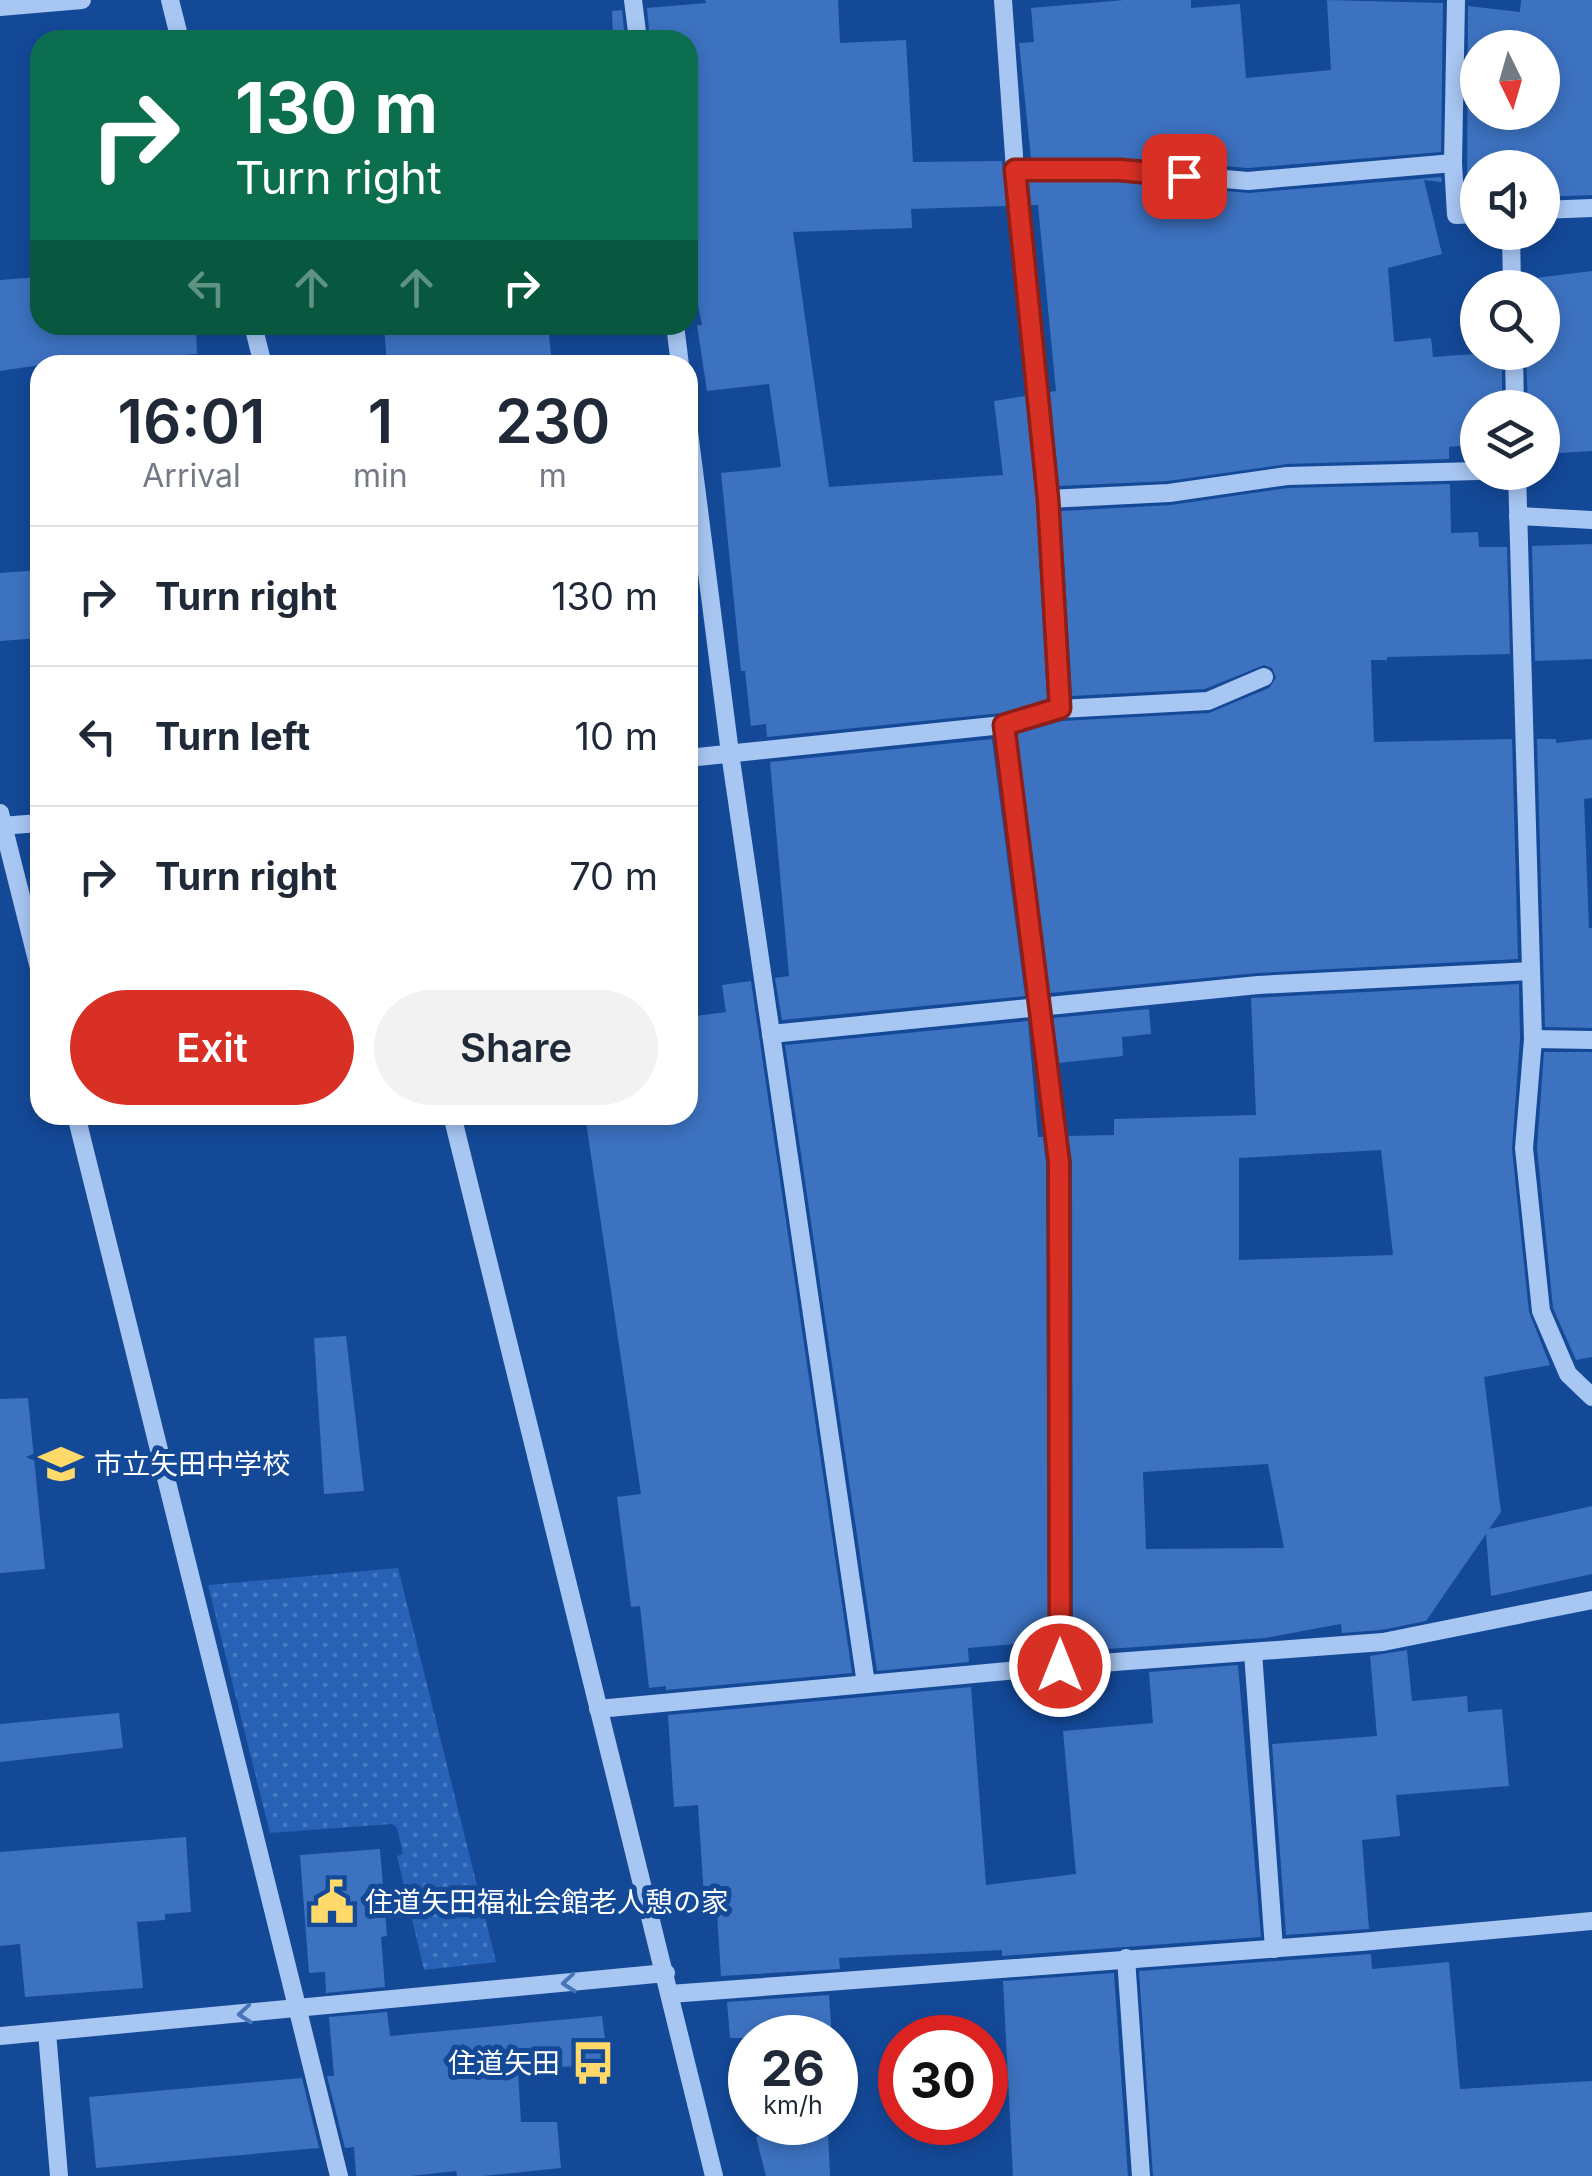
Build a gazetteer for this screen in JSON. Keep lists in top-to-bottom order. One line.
{"places":{"school or university":["市立矢田中学校"],"public building":["住道矢田福祉会館老人憩の家"],"bus stop":["住道矢田"]},"north":"bottom","page":{"turn":["130 m","Turn right"],"eta":["16:01","Arrival","1","min","230","m"],"list":[{"name":"Turn right","value":"130 m"},{"name":"Turn left","value":"10 m"},{"name":"Turn right","value":"70 m"}],"buttons":["Exit","Share"],"speed":"26 km/h","limit":"30"}}
